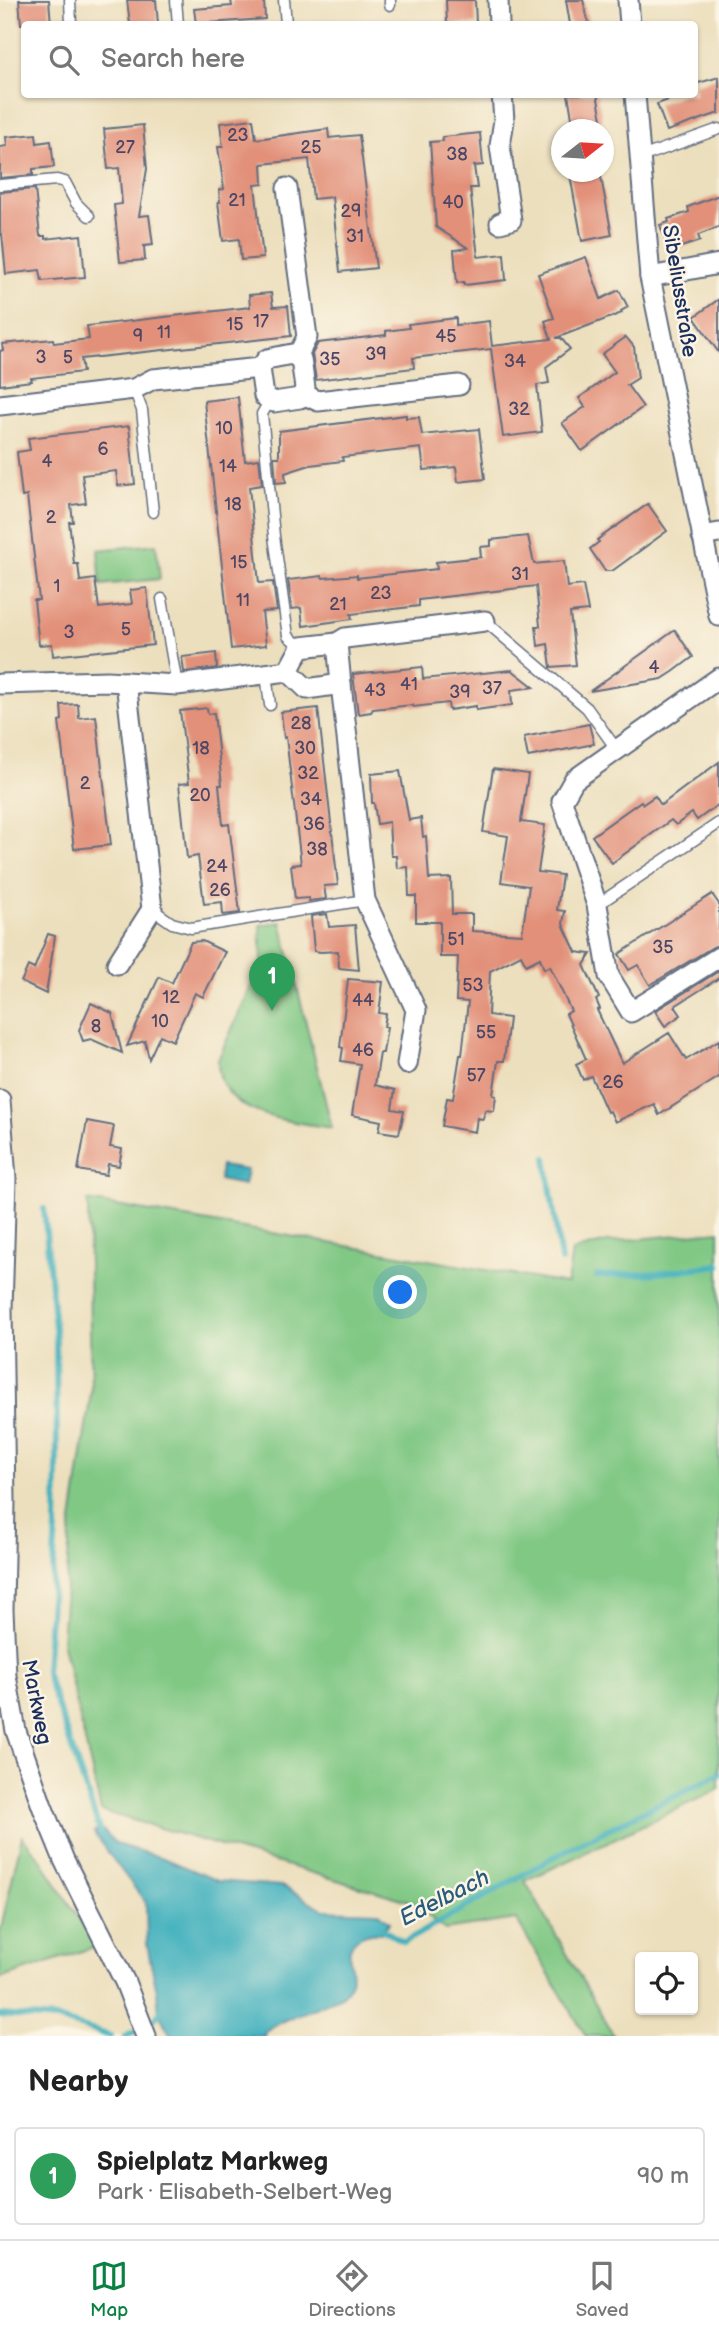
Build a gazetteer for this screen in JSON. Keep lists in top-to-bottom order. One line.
{"streets":{"street":["Sibeliusstraße","Markweg"]},"water":["Edelbach"],"house_numbers":["23","27","25","38","21","40","29","31","17","15","11","9","45","39","3","5","35","34","32","10","6","4","14","18","2","15","31","1","23","11","21","5","3","4","41","37","43","39","28","18","30","32","2","20","34","36","38","24","26","51","35","53","12","44","10","8","55","46","57","26"],"north":"right","page":{"search":"Search here","pins":"1","heading":"Nearby","list":[{"mark":"1","name":"Spielplatz Markweg","note":"Park · Elisabeth-Selbert-Weg","value":"90 m"}],"nav":["Map","Directions","Saved"]}}
